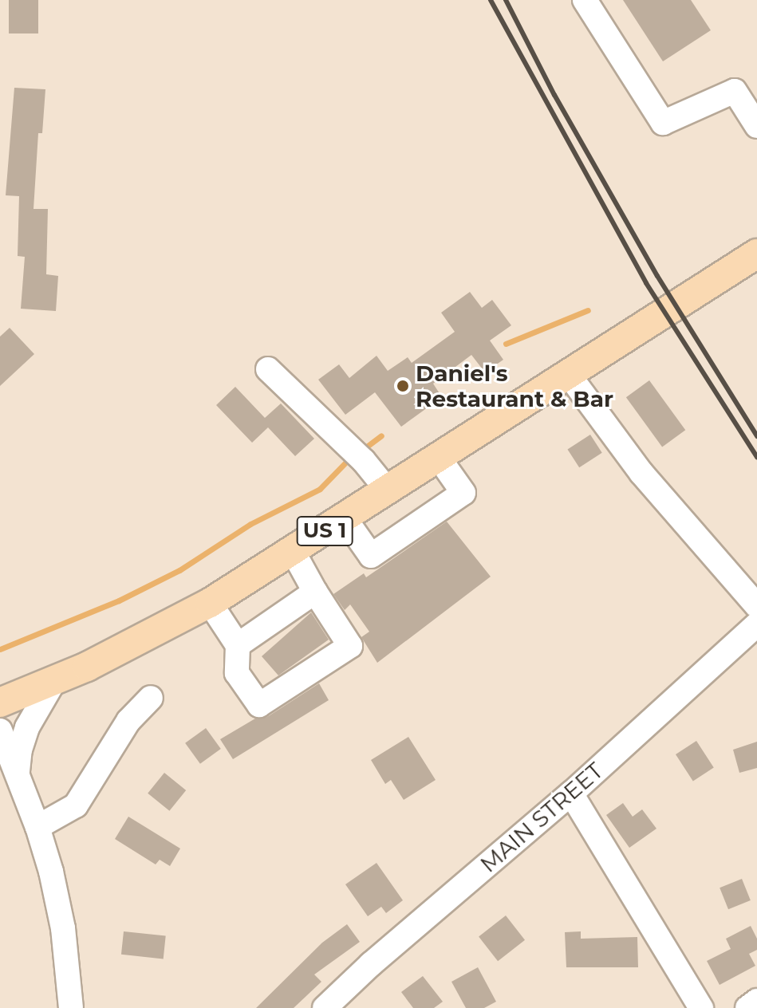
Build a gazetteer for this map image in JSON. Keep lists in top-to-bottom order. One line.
{"streets":{"main road":["US 1"],"street":["MAIN STREET"]},"places":["Daniel's Restaurant & Bar"]}
